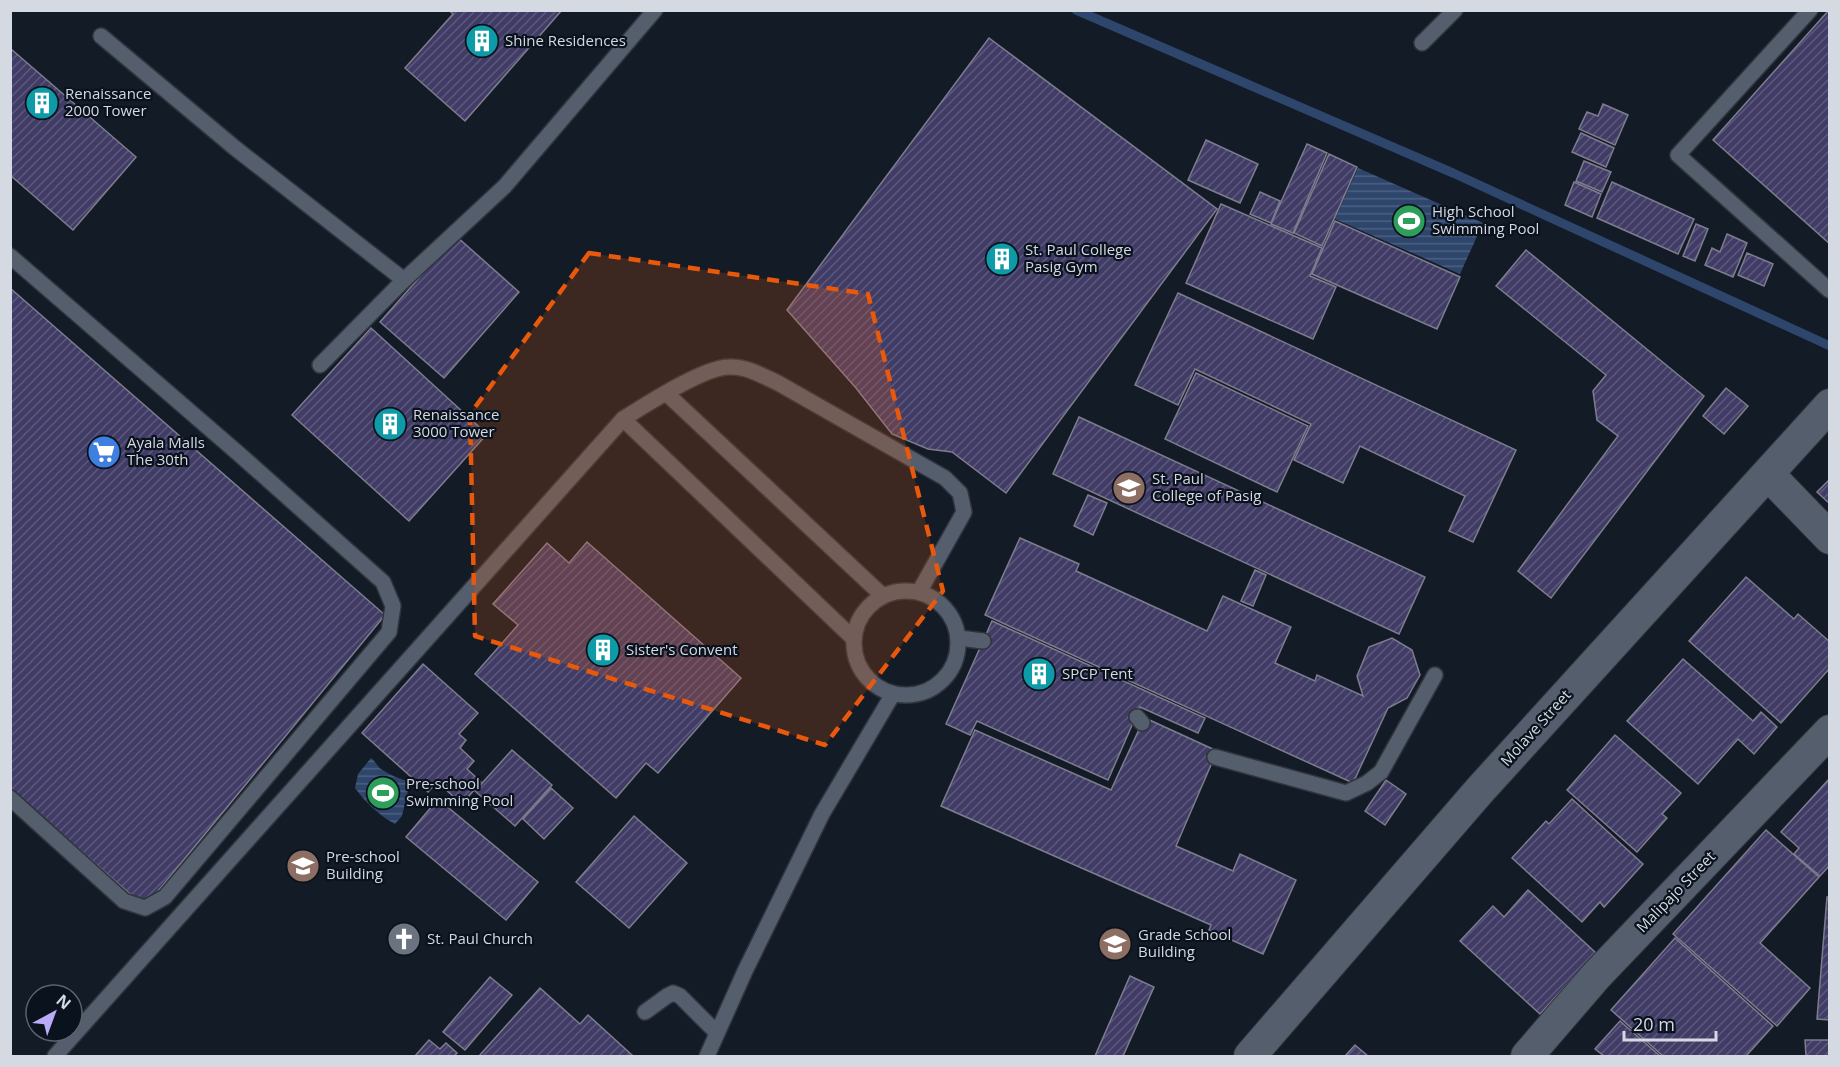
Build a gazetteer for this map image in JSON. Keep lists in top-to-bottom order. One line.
{"streets":{"street":["Molave Street","Malipajo Street"]},"places":{"building":["Shine Residences","Renaissance 2000 Tower","St. Paul College Pasig Gym","Renaissance 3000 Tower","Sister's Convent","SPCP Tent"],"sports":["High School Swimming Pool","Pre-school Swimming Pool"],"supermarket":["Ayala Malls The 30th"],"school or university":["St. Paul College of Pasig","Pre-school Building","Grade School Building"],"church":["St. Paul Church"]},"scale_bar":"20 m","north":"top right"}
